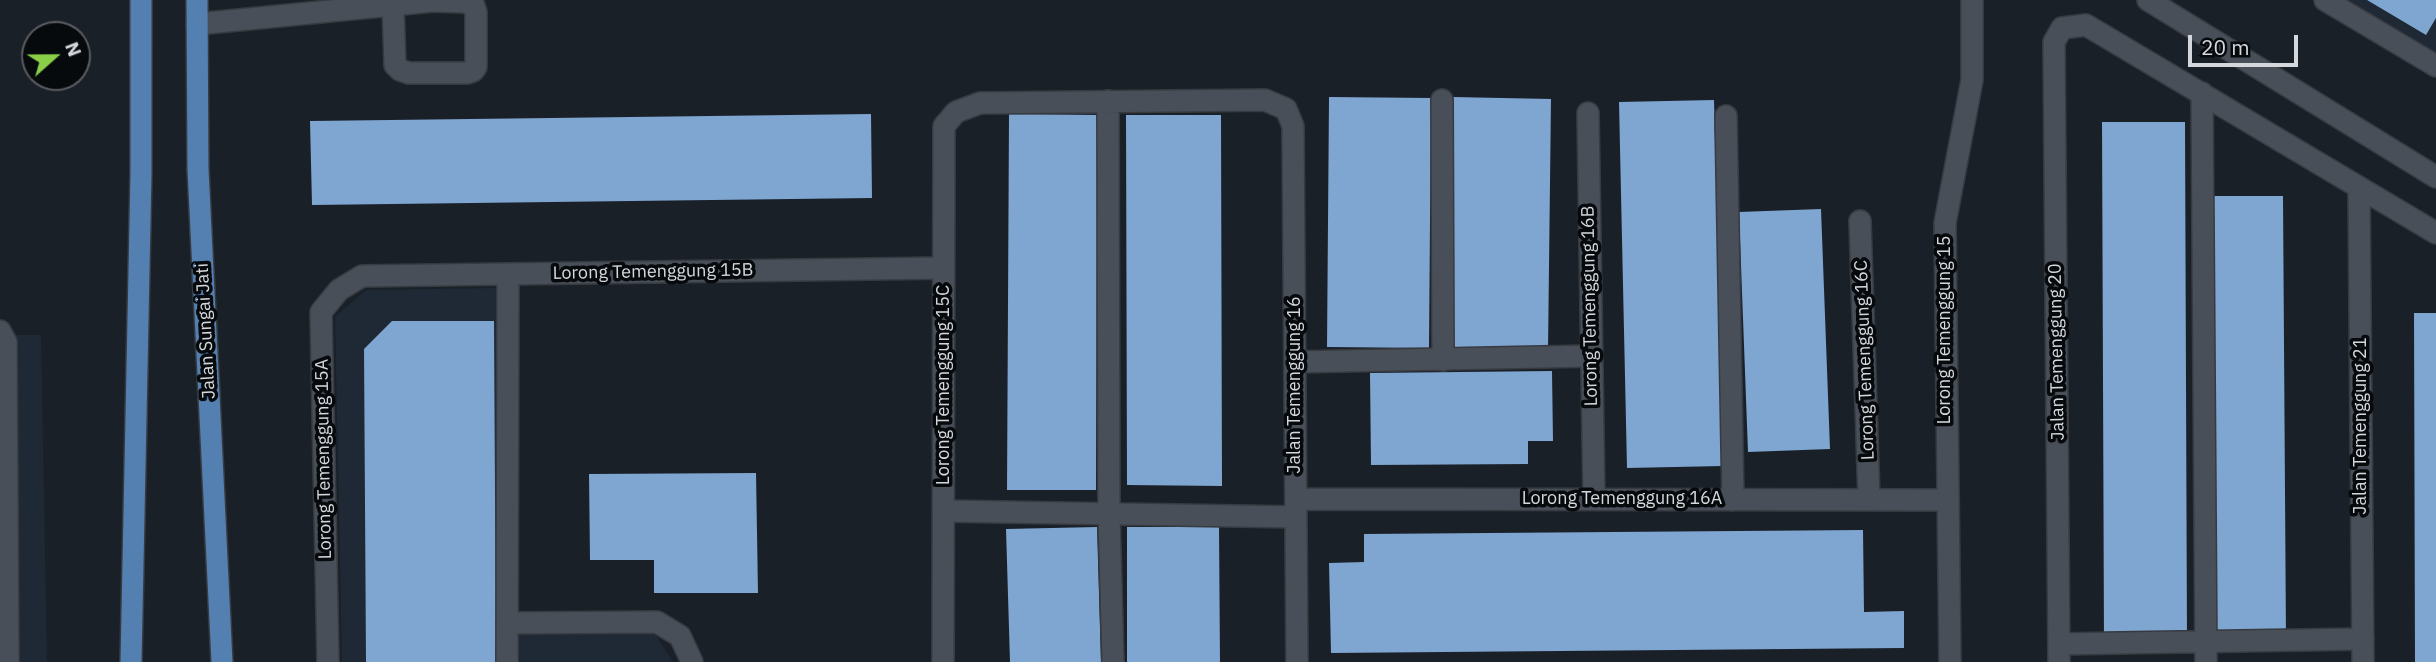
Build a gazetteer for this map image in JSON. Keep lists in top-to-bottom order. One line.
{"streets":{"main road":["Jalan Sungai Jati"],"street":["Lorong Temenggung 15B","Lorong Temenggung 16B","Lorong Temenggung 15","Jalan Temenggung 20","Lorong Temenggung 16C","Lorong Temenggung 15C","Jalan Temenggung 16","Jalan Temenggung 21","Lorong Temenggung 15A","Lorong Temenggung 16A"]},"crossings":[["Lorong Temenggung 15B","Lorong Temenggung 15C"],["Lorong Temenggung 15B","Lorong Temenggung 15A"],["Lorong Temenggung 16B","Lorong Temenggung 16A"],["Lorong Temenggung 15","Lorong Temenggung 16A"],["Lorong Temenggung 16C","Lorong Temenggung 16A"],["Lorong Temenggung 15C","Jalan Temenggung 16"],["Lorong Temenggung 15C","Lorong Temenggung 16A"],["Jalan Temenggung 16","Lorong Temenggung 16A"]],"scale_bar":"20 m","north":"right"}
